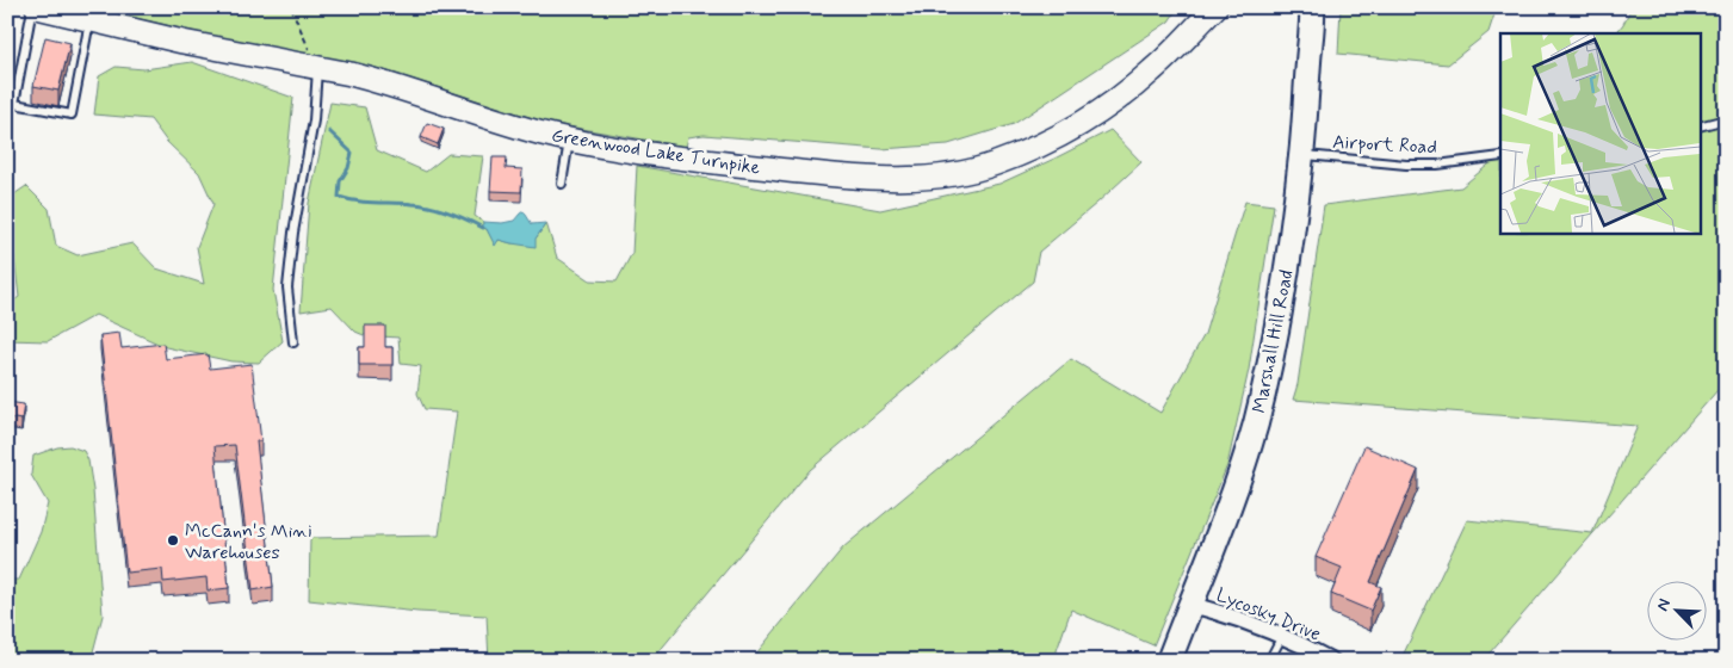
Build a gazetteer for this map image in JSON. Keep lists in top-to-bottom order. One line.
{"streets":{"main road":["Greenwood Lake Turnpike","Marshall Hill Road"],"street":["Lycosky Drive"],"lane":["Airport Road"]},"crossings":[["Airport Road","Marshall Hill Road"],["Marshall Hill Road","Lycosky Drive"]],"places":["McCann's Mini Warehouses"],"north":"top left"}
